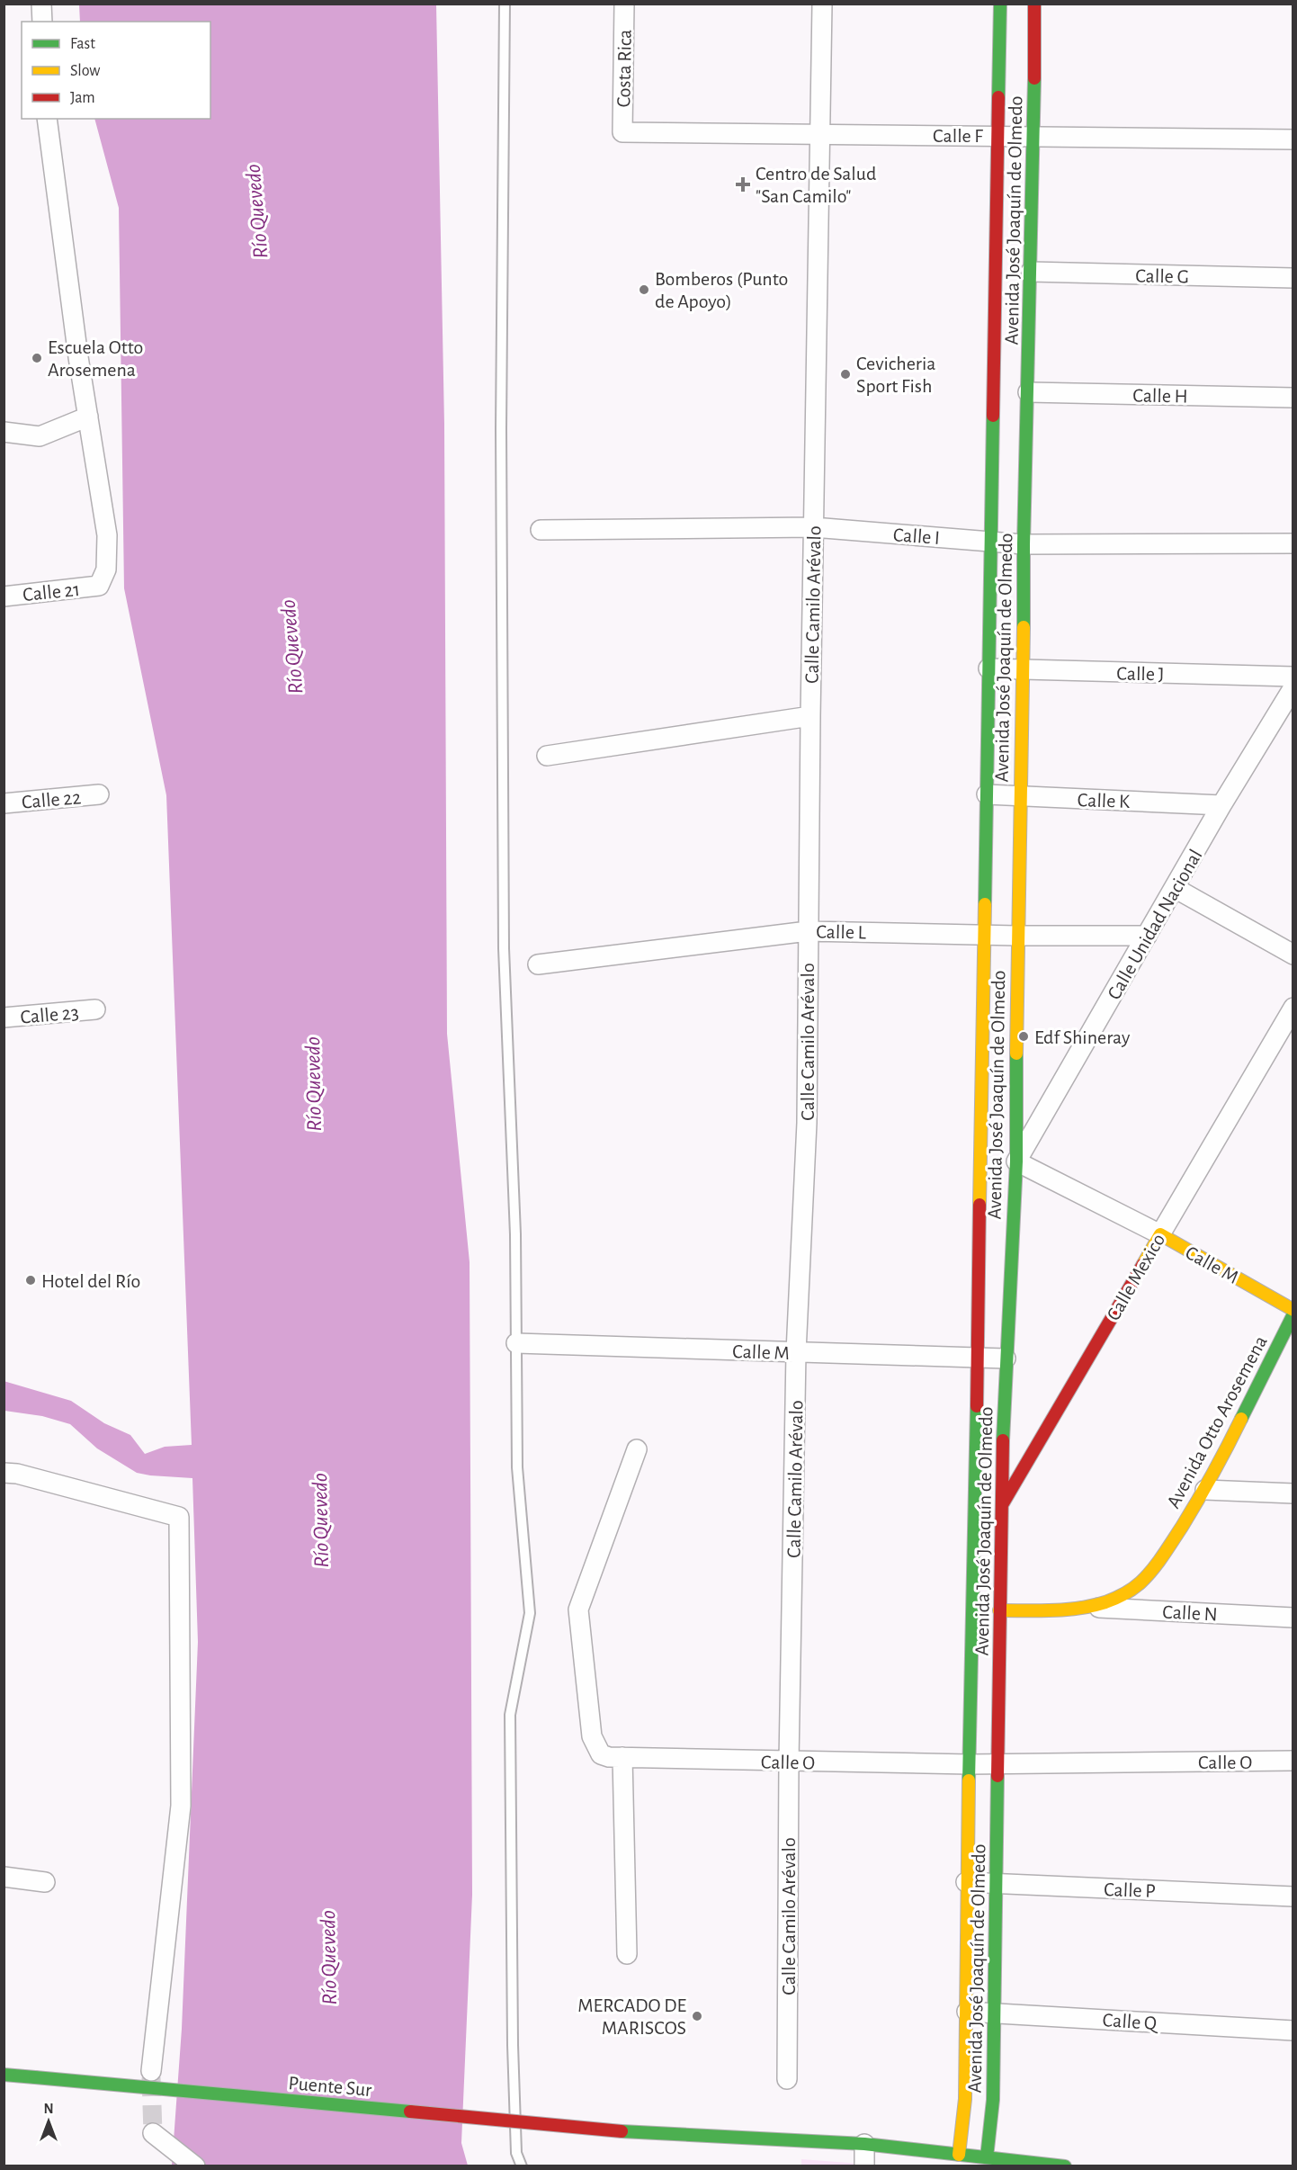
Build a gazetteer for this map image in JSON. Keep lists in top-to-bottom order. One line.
{"streets":{"main road":["Avenida José Joaquín de Olmedo","Calle M","Calle Mexico","Avenida Otto Arosemena","Puente Sur"],"street":["Costa Rica","Calle F","Calle G","Calle H","Calle I","Calle 21","Calle Camilo Arévalo","Calle J","Calle 22","Calle K","Calle Unidad Nacional","Calle L","Calle 23","Calle N","Calle O","Calle P","Calle Q"]},"crossings":[["Costa Rica","Calle F"],["Calle F","Avenida José Joaquín de Olmedo"],["Calle F","Calle Camilo Arévalo"],["Avenida José Joaquín de Olmedo","Calle G"],["Avenida José Joaquín de Olmedo","Calle H"],["Avenida José Joaquín de Olmedo","Calle I"],["Avenida José Joaquín de Olmedo","Calle J"],["Avenida José Joaquín de Olmedo","Calle K"],["Avenida José Joaquín de Olmedo","Calle Unidad Nacional"],["Avenida José Joaquín de Olmedo","Calle L"],["Avenida José Joaquín de Olmedo","Calle M"],["Avenida José Joaquín de Olmedo","Calle Mexico"],["Avenida José Joaquín de Olmedo","Avenida Otto Arosemena"],["Avenida José Joaquín de Olmedo","Calle O"],["Avenida José Joaquín de Olmedo","Calle P"],["Avenida José Joaquín de Olmedo","Calle Q"],["Calle I","Calle Camilo Arévalo"],["Calle Camilo Arévalo","Calle L"],["Calle Camilo Arévalo","Calle M"],["Calle Camilo Arévalo","Calle O"],["Calle K","Calle Unidad Nacional"],["Calle Unidad Nacional","Calle L"],["Calle Unidad Nacional","Calle M"],["Calle M","Calle Mexico"],["Avenida Otto Arosemena","Calle N"]],"water":["Río Quevedo"],"places":{"health":["Centro de Salud \"San Camilo\""],"other":["Bomberos (Punto de Apoyo)","Escuela Otto Arosemena","Cevicheria Sport Fish","Edf Shineray","Hotel del Río","MERCADO DE MARISCOS"]},"legend":["Fast","Slow","Jam"],"north":"top"}
